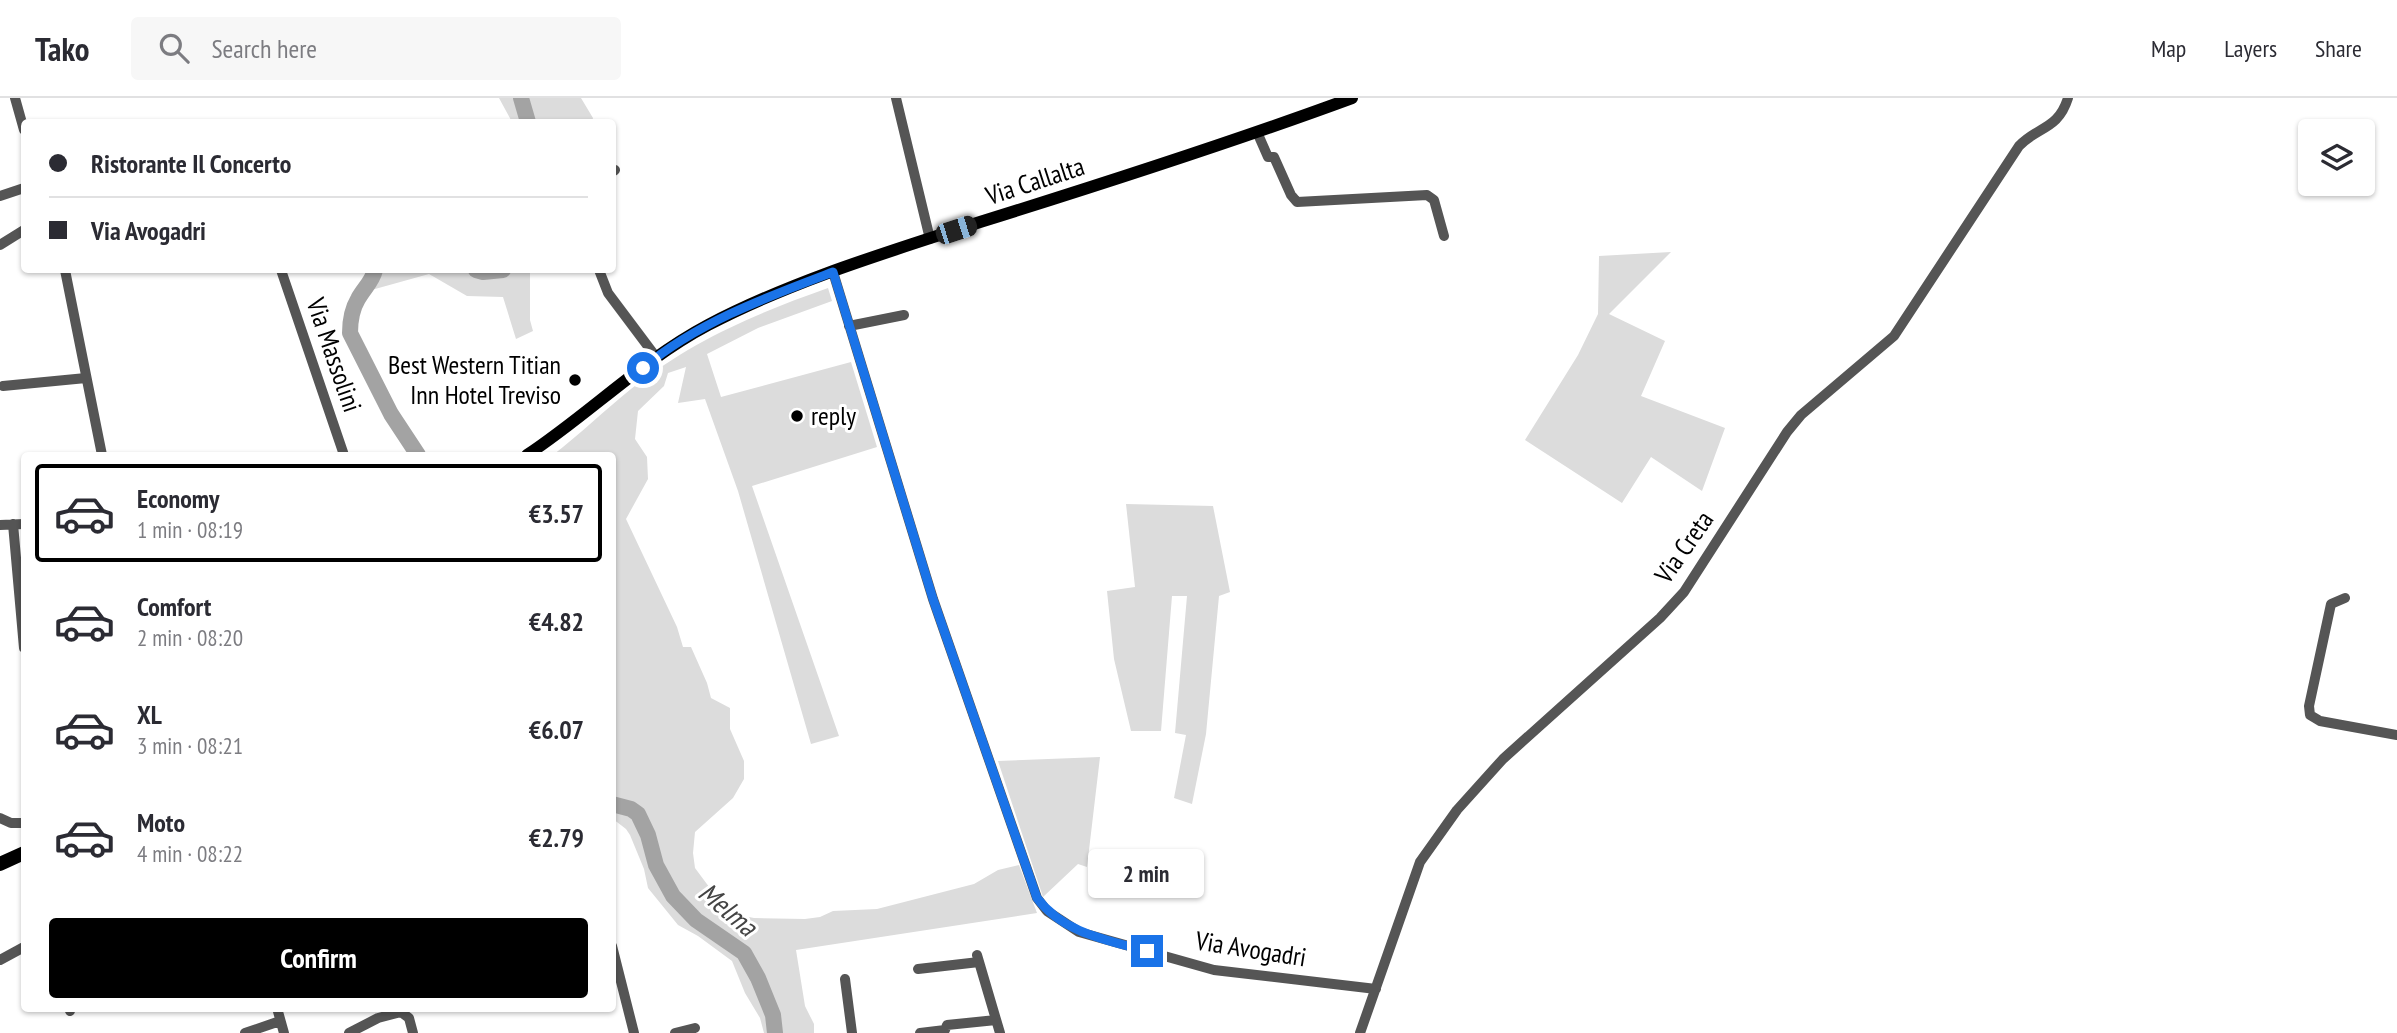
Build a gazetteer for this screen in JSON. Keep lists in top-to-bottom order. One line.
{"streets":{"main road":["Via Callalta"],"street":["Via Massolini","Via Creta","Via Avogadri"]},"crossings":[["Via Callalta","Via Avogadri"],["Via Creta","Via Avogadri"]],"water":["Melma"],"places":["Best Western Titian Inn Hotel Treviso","reply"],"page":{"header":"Tako","search":"Search here","nav":["Map","Layers","Share"],"banner":["Ristorante Il Concerto","Via Avogadri"],"list":[{"name":"Economy","note":"1 min · 08:19","value":"€3.57"},{"name":"Comfort","note":"2 min · 08:20","value":"€4.82"},{"name":"XL","note":"3 min · 08:21","value":"€6.07"},{"name":"Moto","note":"4 min · 08:22","value":"€2.79"}],"bubble":"2 min","buttons":"Confirm"}}
